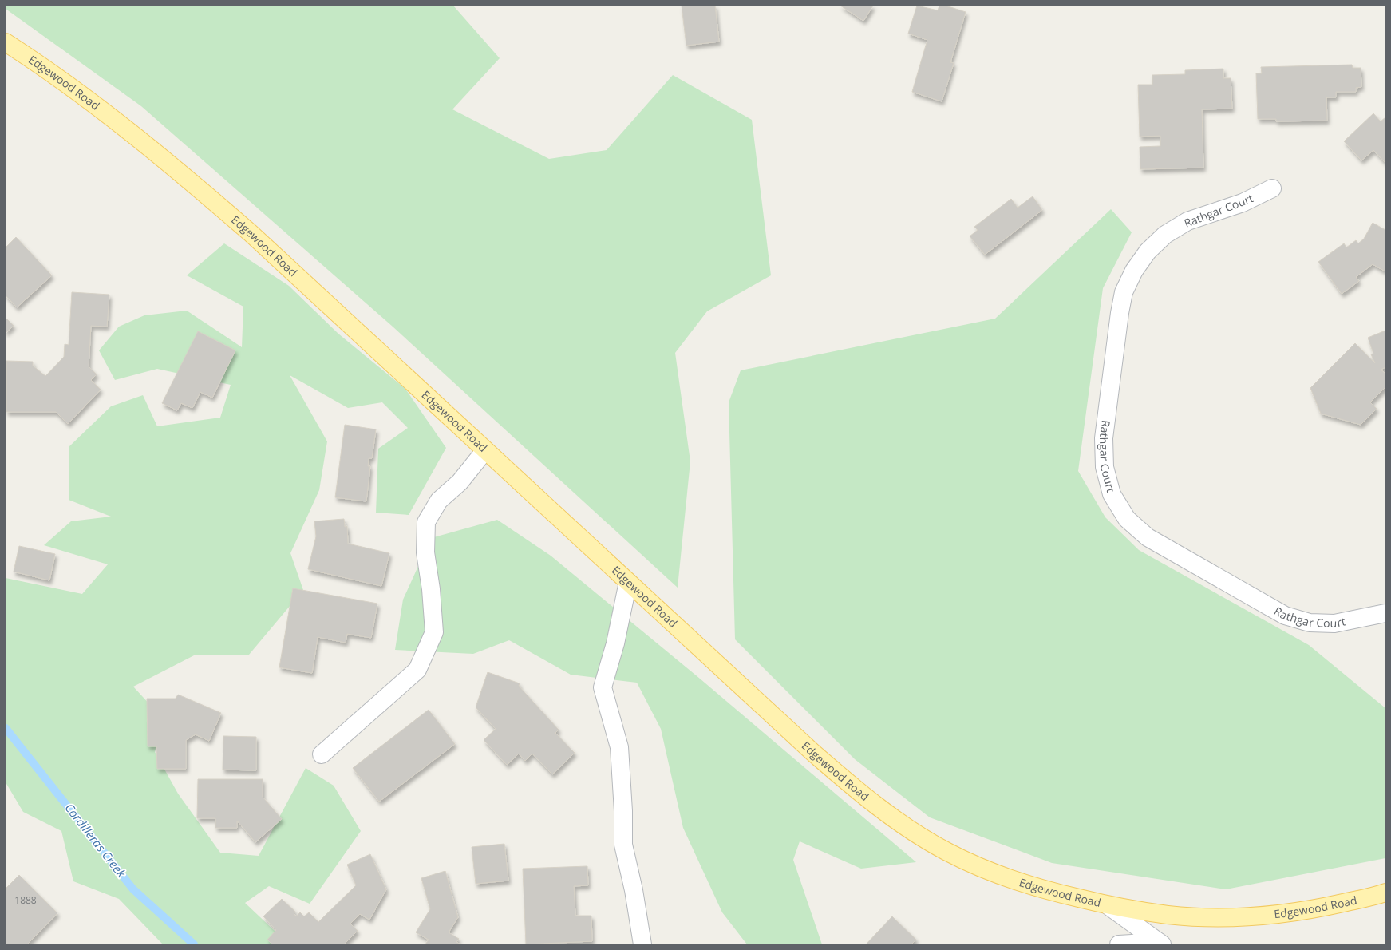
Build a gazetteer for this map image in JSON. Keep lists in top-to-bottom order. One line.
{"streets":{"main road":["Edgewood Road"],"street":["Rathgar Court"]},"water":["Cordilleras Creek"],"house_numbers":["1888"]}
